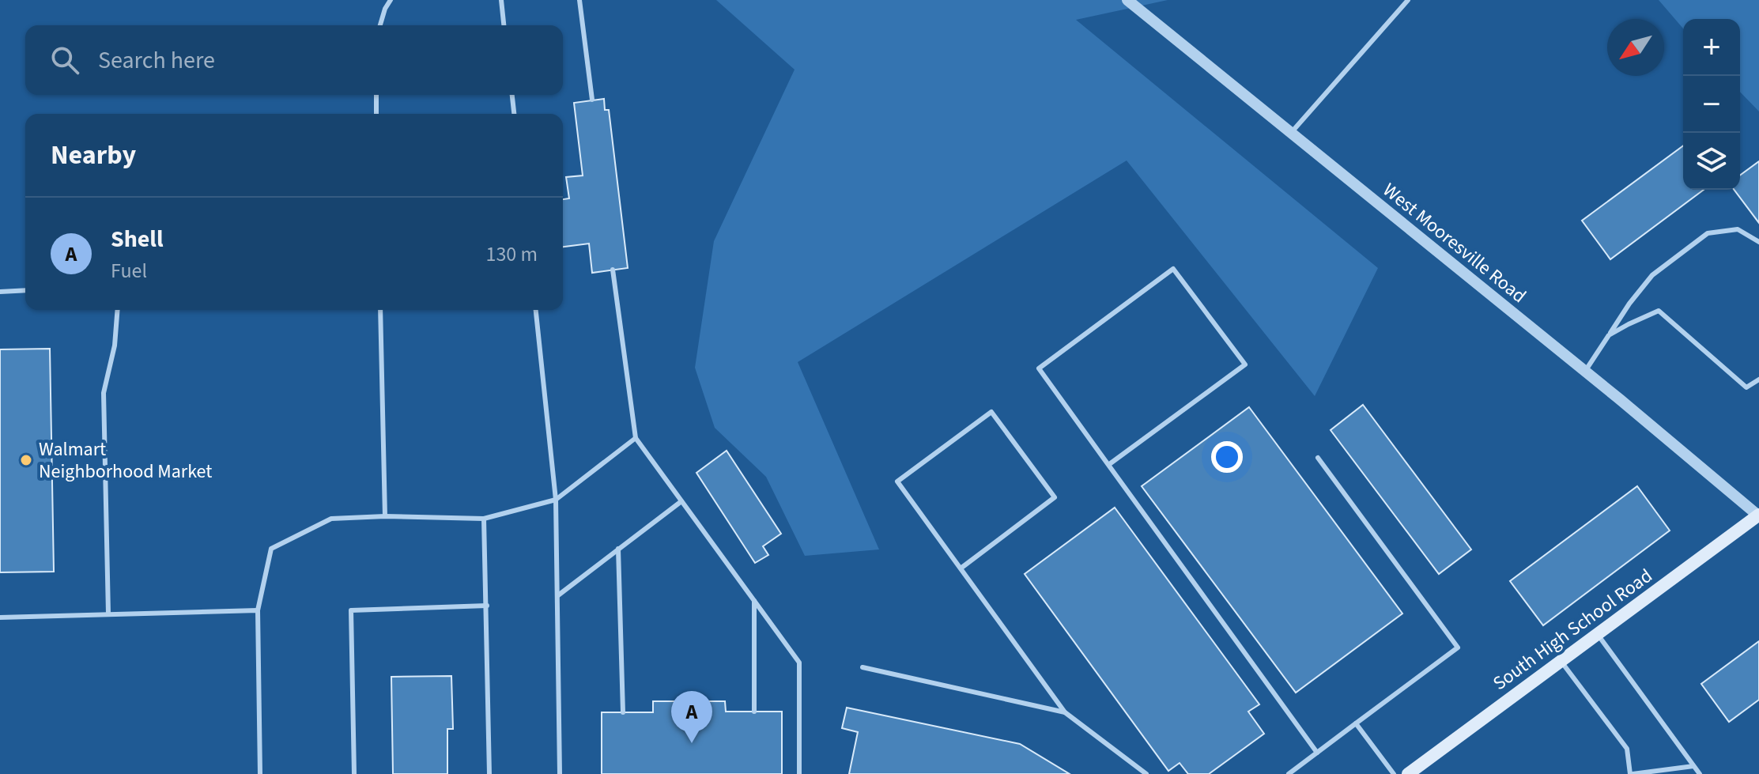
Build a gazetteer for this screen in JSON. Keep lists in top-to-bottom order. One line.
{"streets":{"main road":["South High School Road"],"street":["West Mooresville Road"]},"crossings":[["West Mooresville Road","South High School Road"]],"places":["Walmart Neighborhood Market"],"north":"bottom left","page":{"map_buttons":["+","−"],"search":"Search here","heading":"Nearby","list":[{"mark":"A","name":"Shell","note":"Fuel","value":"130 m"}],"pins":"A"}}
